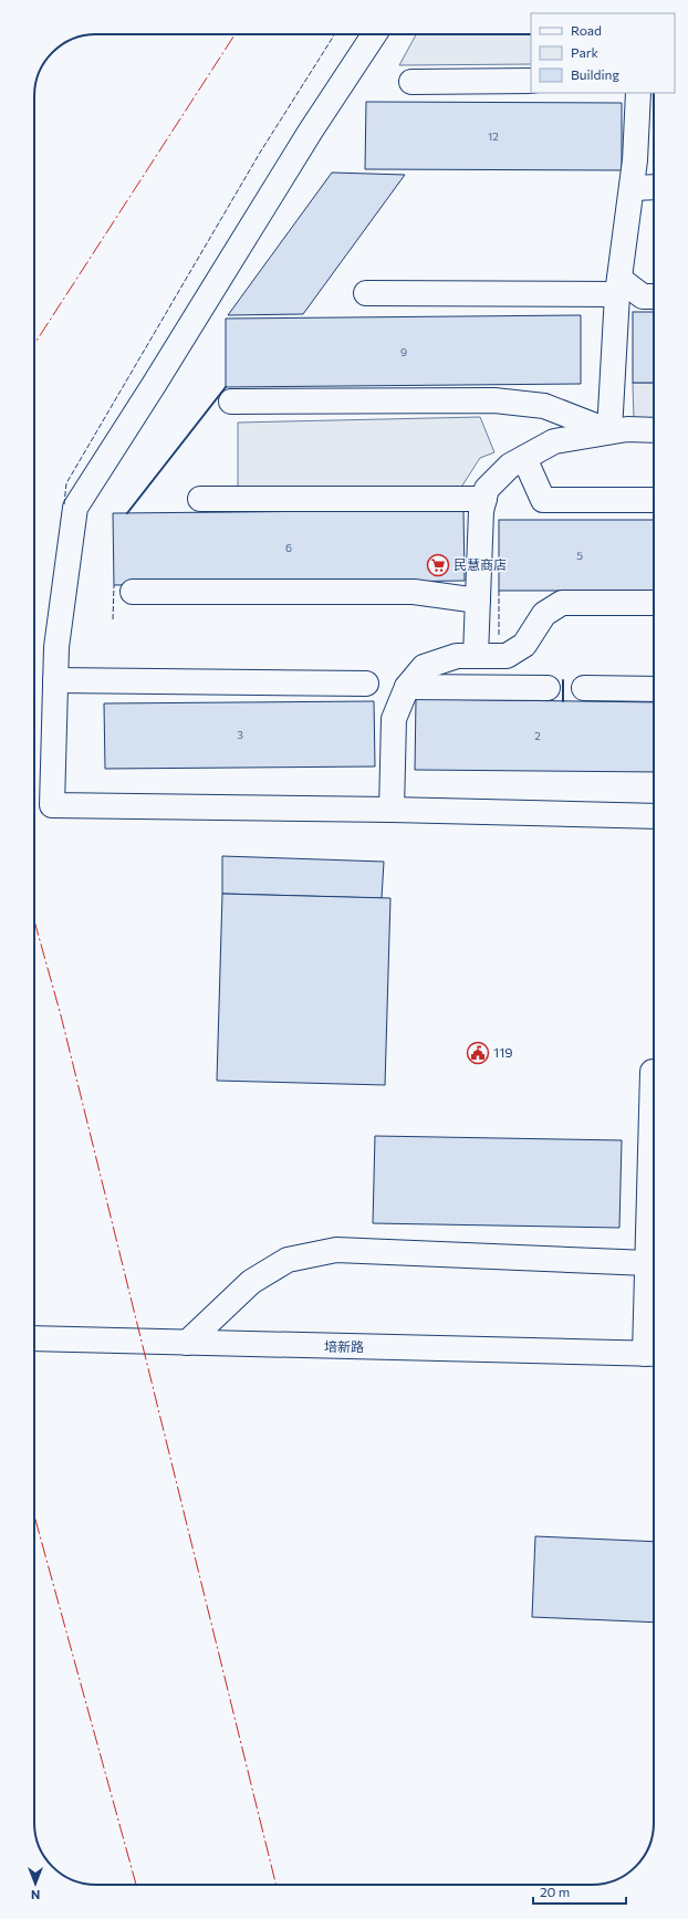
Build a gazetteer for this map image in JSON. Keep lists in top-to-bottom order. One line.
{"streets":{"main road":["培新路"]},"places":{"supermarket":["民慧商店"],"public building":["119"]},"house_numbers":["12","9","6","5","3","2"],"legend":["Road","Park","Building"],"scale_bar":"20 m","north":"bottom"}
